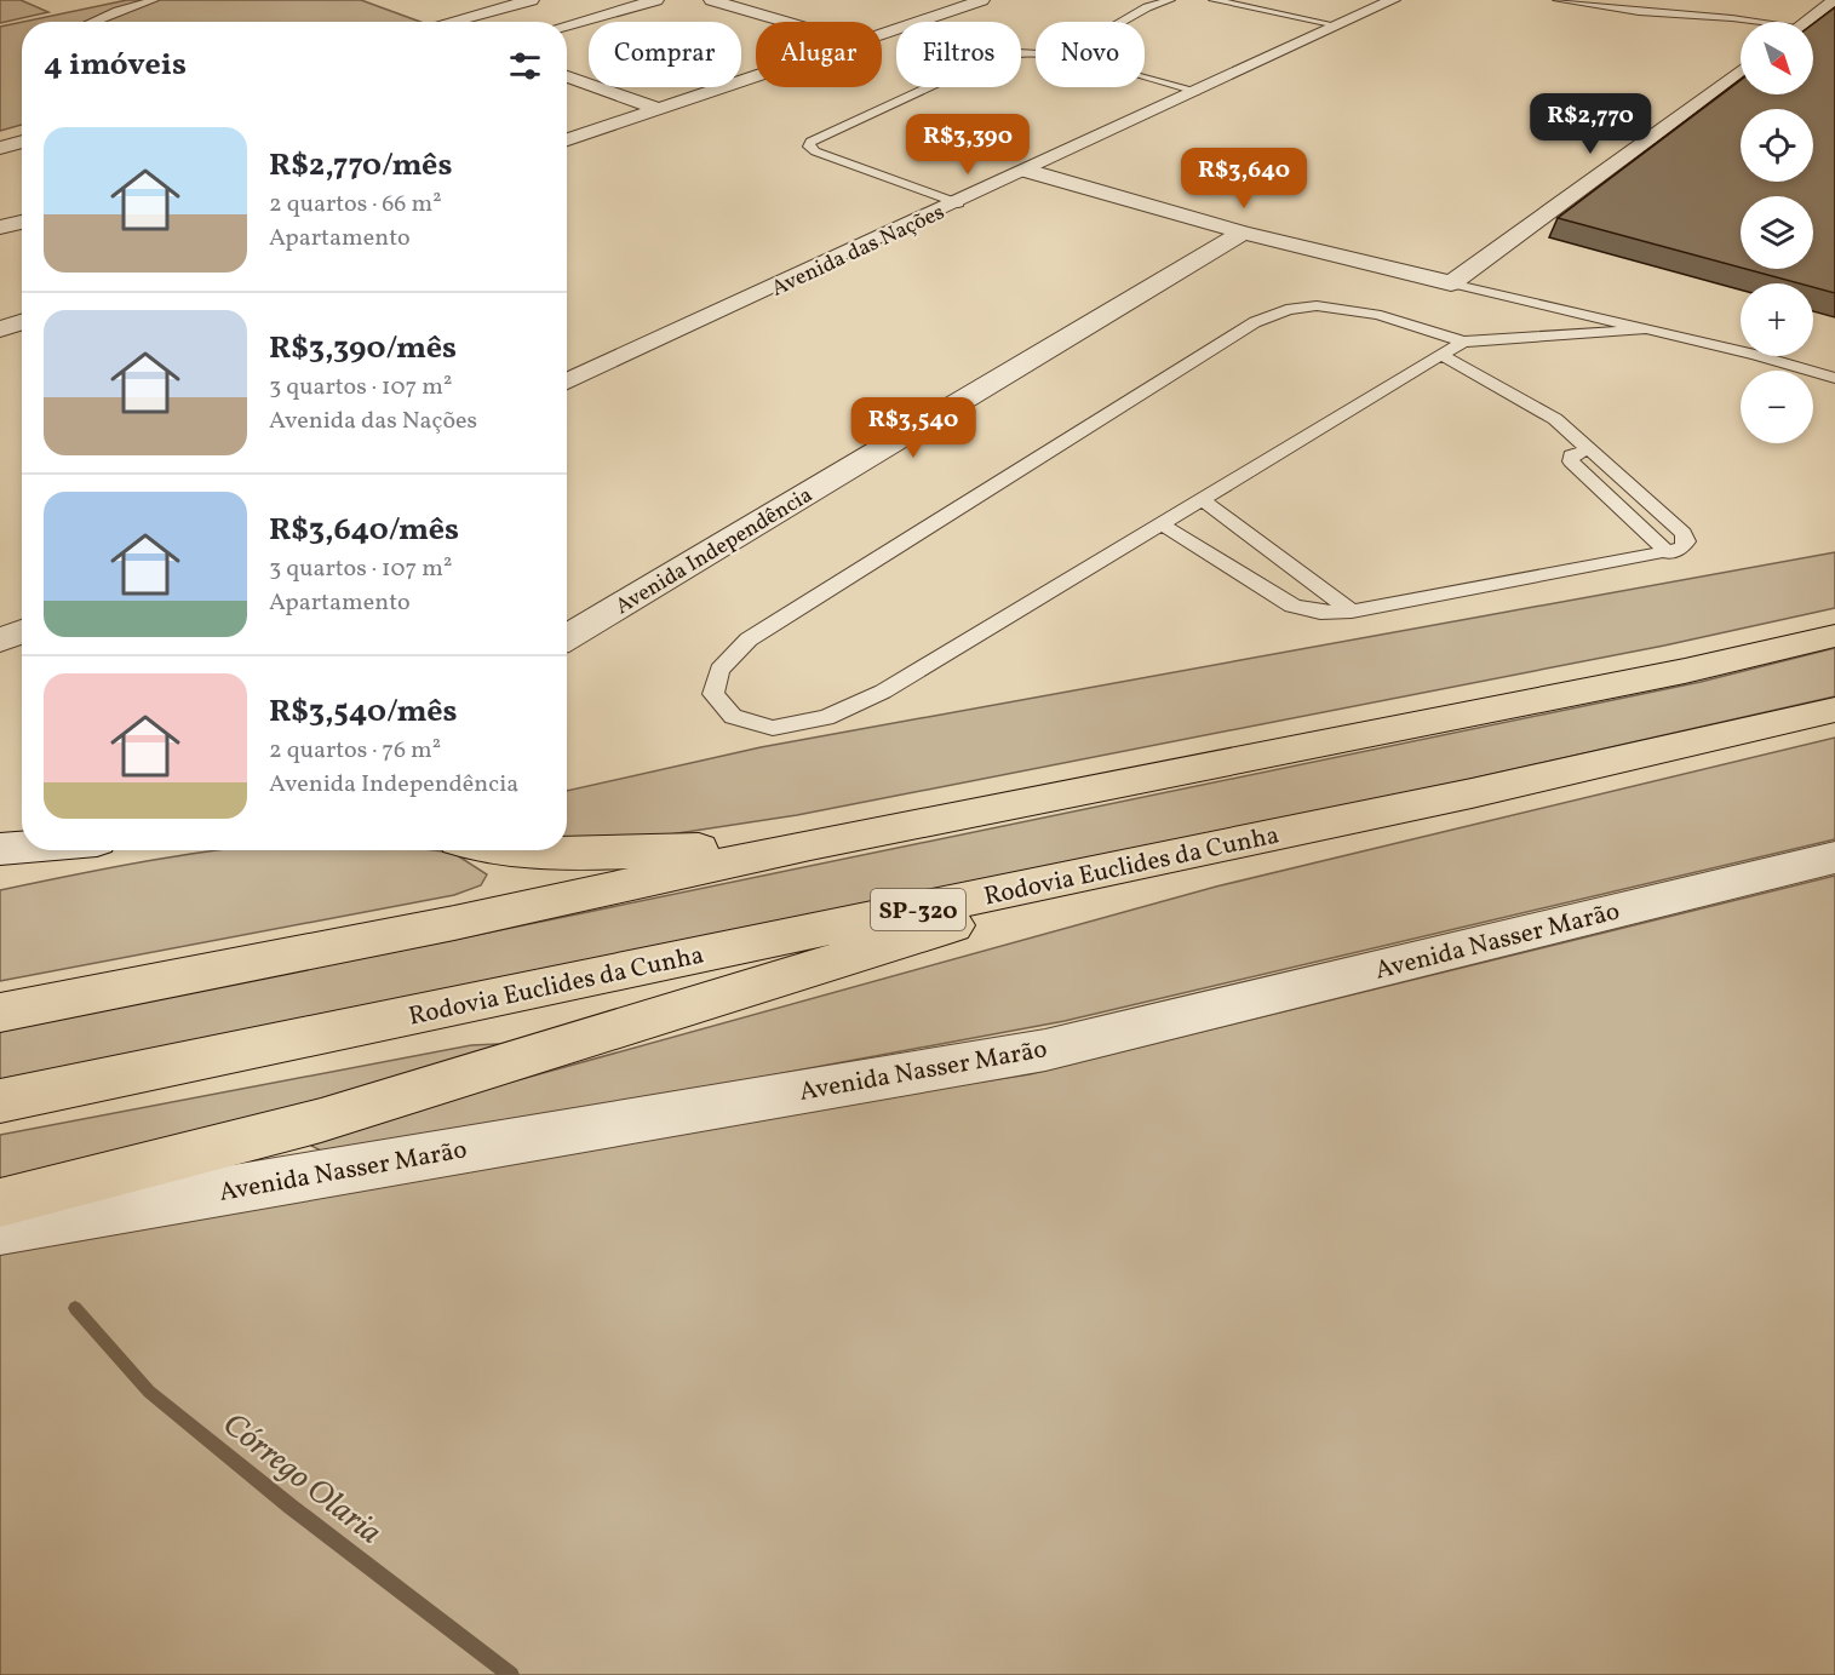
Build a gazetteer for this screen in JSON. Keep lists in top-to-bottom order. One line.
{"streets":{"highway":["Rodovia Euclides da Cunha","SP-320"],"street":["Avenida das Nações","Avenida Independência","Avenida Nasser Marão"]},"water":["Córrego Olaria"],"north":"bottom right","page":{"map_buttons":["+","−"],"chip":["Comprar","Alugar","Filtros","Novo"],"heading":"4 imóveis","price":["R$2,770","R$3,390","R$3,640","R$3,540"],"list":[{"name":"R$2,770/mês","note":"2 quartos · 66 m² · Apartamento"},{"name":"R$3,390/mês","note":"3 quartos · 107 m² · Avenida das Nações"},{"name":"R$3,640/mês","note":"3 quartos · 107 m² · Apartamento"},{"name":"R$3,540/mês","note":"2 quartos · 76 m² · Avenida Independência"}]}}
